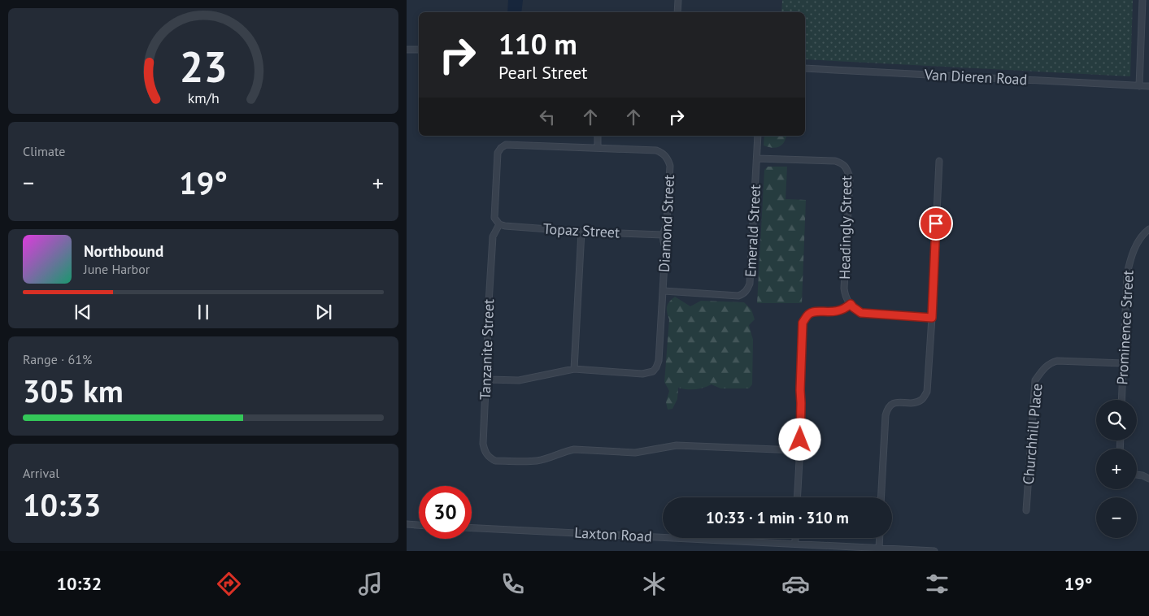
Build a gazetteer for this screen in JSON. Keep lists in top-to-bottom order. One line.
{"streets":{"street":["Van Dieren Road","Diamond Street","Headingly Street","Topaz Street","Emerald Street","Prominence Street","Tanzanite Street","Churchhill Place","Laxton Road"]},"crossings":[["Diamond Street","Topaz Street"],["Diamond Street","Emerald Street"],["Diamond Street","Tanzanite Street"],["Headingly Street","Emerald Street"],["Topaz Street","Tanzanite Street"],["Prominence Street","Churchhill Place"]],"page":{"turn":["110 m","Pearl Street"],"tile":["Climate",["Range · 61%","305 km"],["Arrival","10:33"]],"heat":["−","19°","+"],"song":["Northbound","June Harbor"],"map_buttons":["+","−"],"limit":"30","trip":"10:33 · 1 min · 310 m","tabs":["10:32","19°"],"gauge":["23","km/h"]}}
